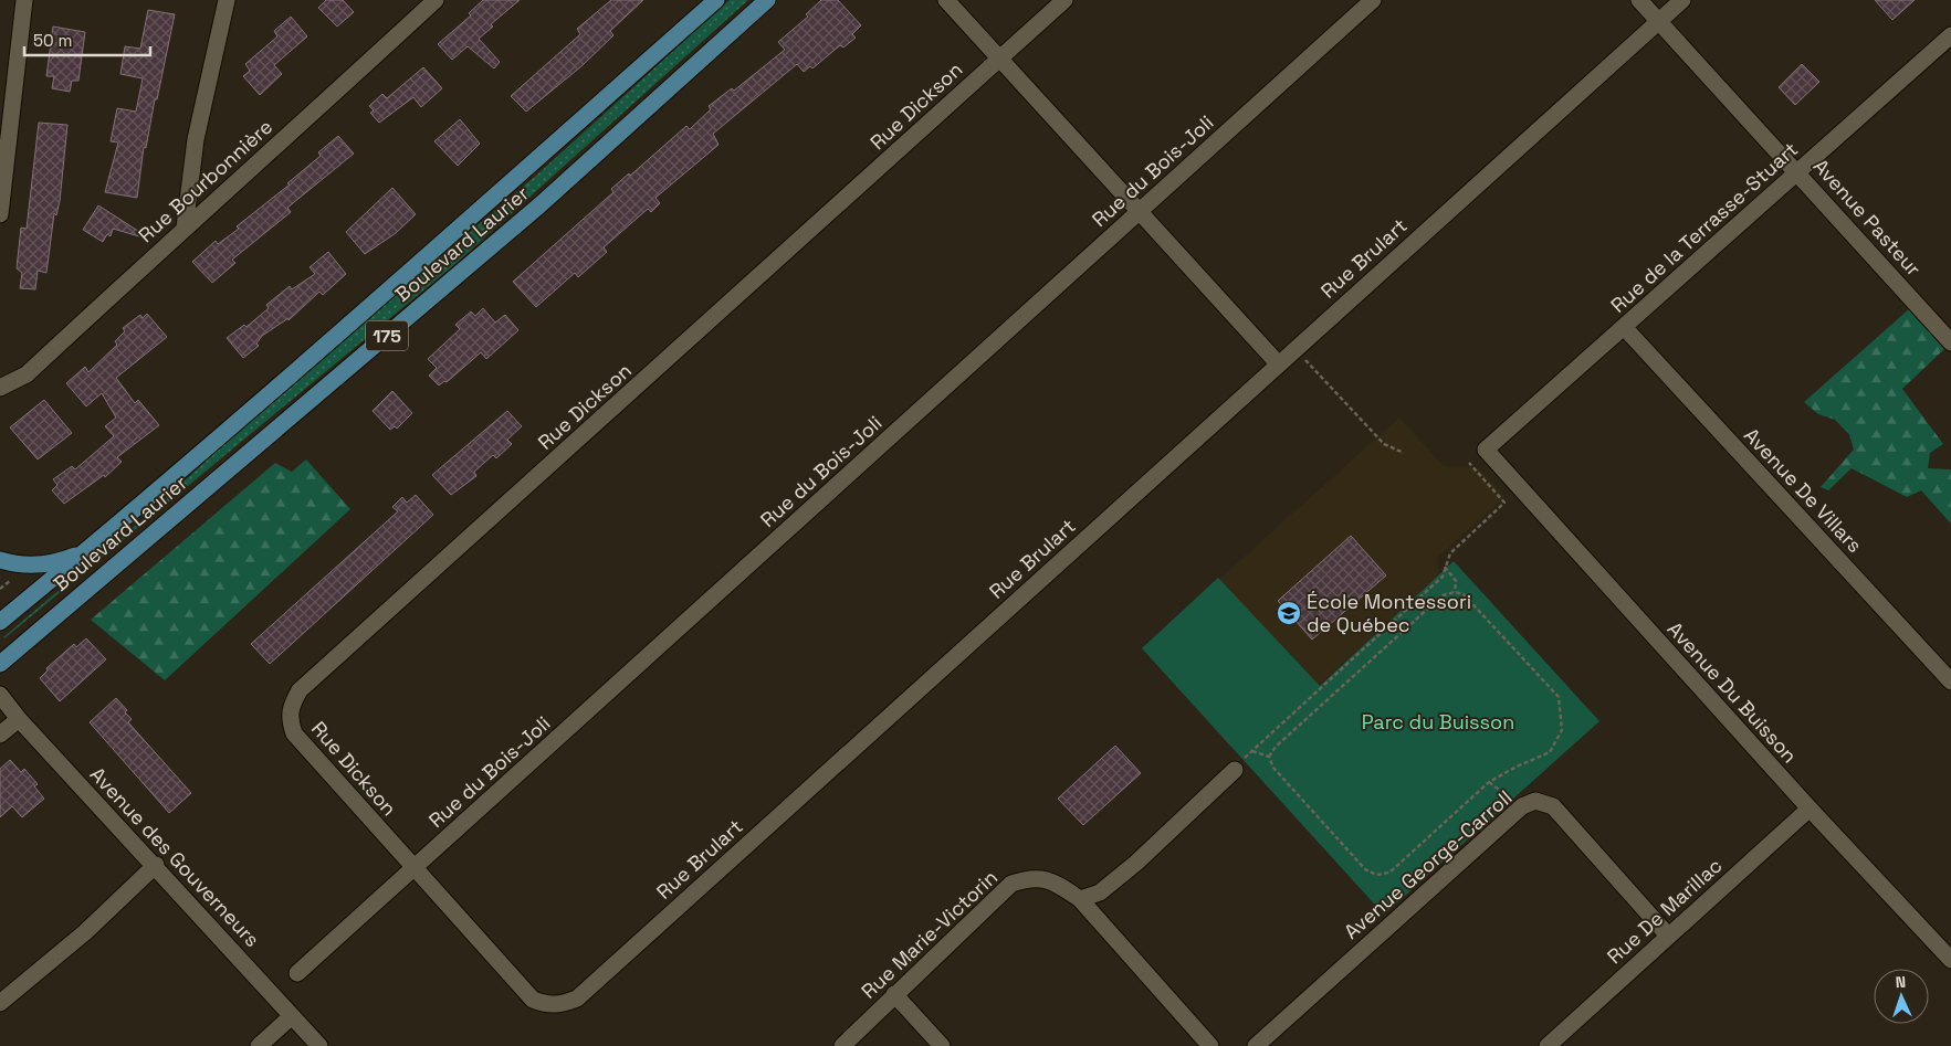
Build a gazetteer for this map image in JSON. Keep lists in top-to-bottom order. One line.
{"streets":{"main road":["Boulevard Laurier","175"],"street":["Rue Dickson","Rue du Bois-Joli","Rue Bourbonnière","Avenue Pasteur","Rue de la Terrasse-Stuart","Rue Brulart","Avenue De Villars","Avenue Du Buisson","Avenue des Gouverneurs","Avenue George-Carroll","Rue De Marillac","Rue Marie-Victorin"]},"crossings":[["Rue Dickson","Rue du Bois-Joli"],["Rue Dickson","Rue Brulart"],["Rue du Bois-Joli","Rue Brulart"],["Avenue Pasteur","Rue de la Terrasse-Stuart"],["Avenue Pasteur","Rue Brulart"],["Rue de la Terrasse-Stuart","Avenue De Villars"],["Rue de la Terrasse-Stuart","Avenue Du Buisson"],["Avenue Du Buisson","Rue De Marillac"],["Avenue George-Carroll","Rue De Marillac"]],"parks":["Parc du Buisson"],"places":{"school or university":["École Montessori de Québec"]},"scale_bar":"50 m","north":"top"}
